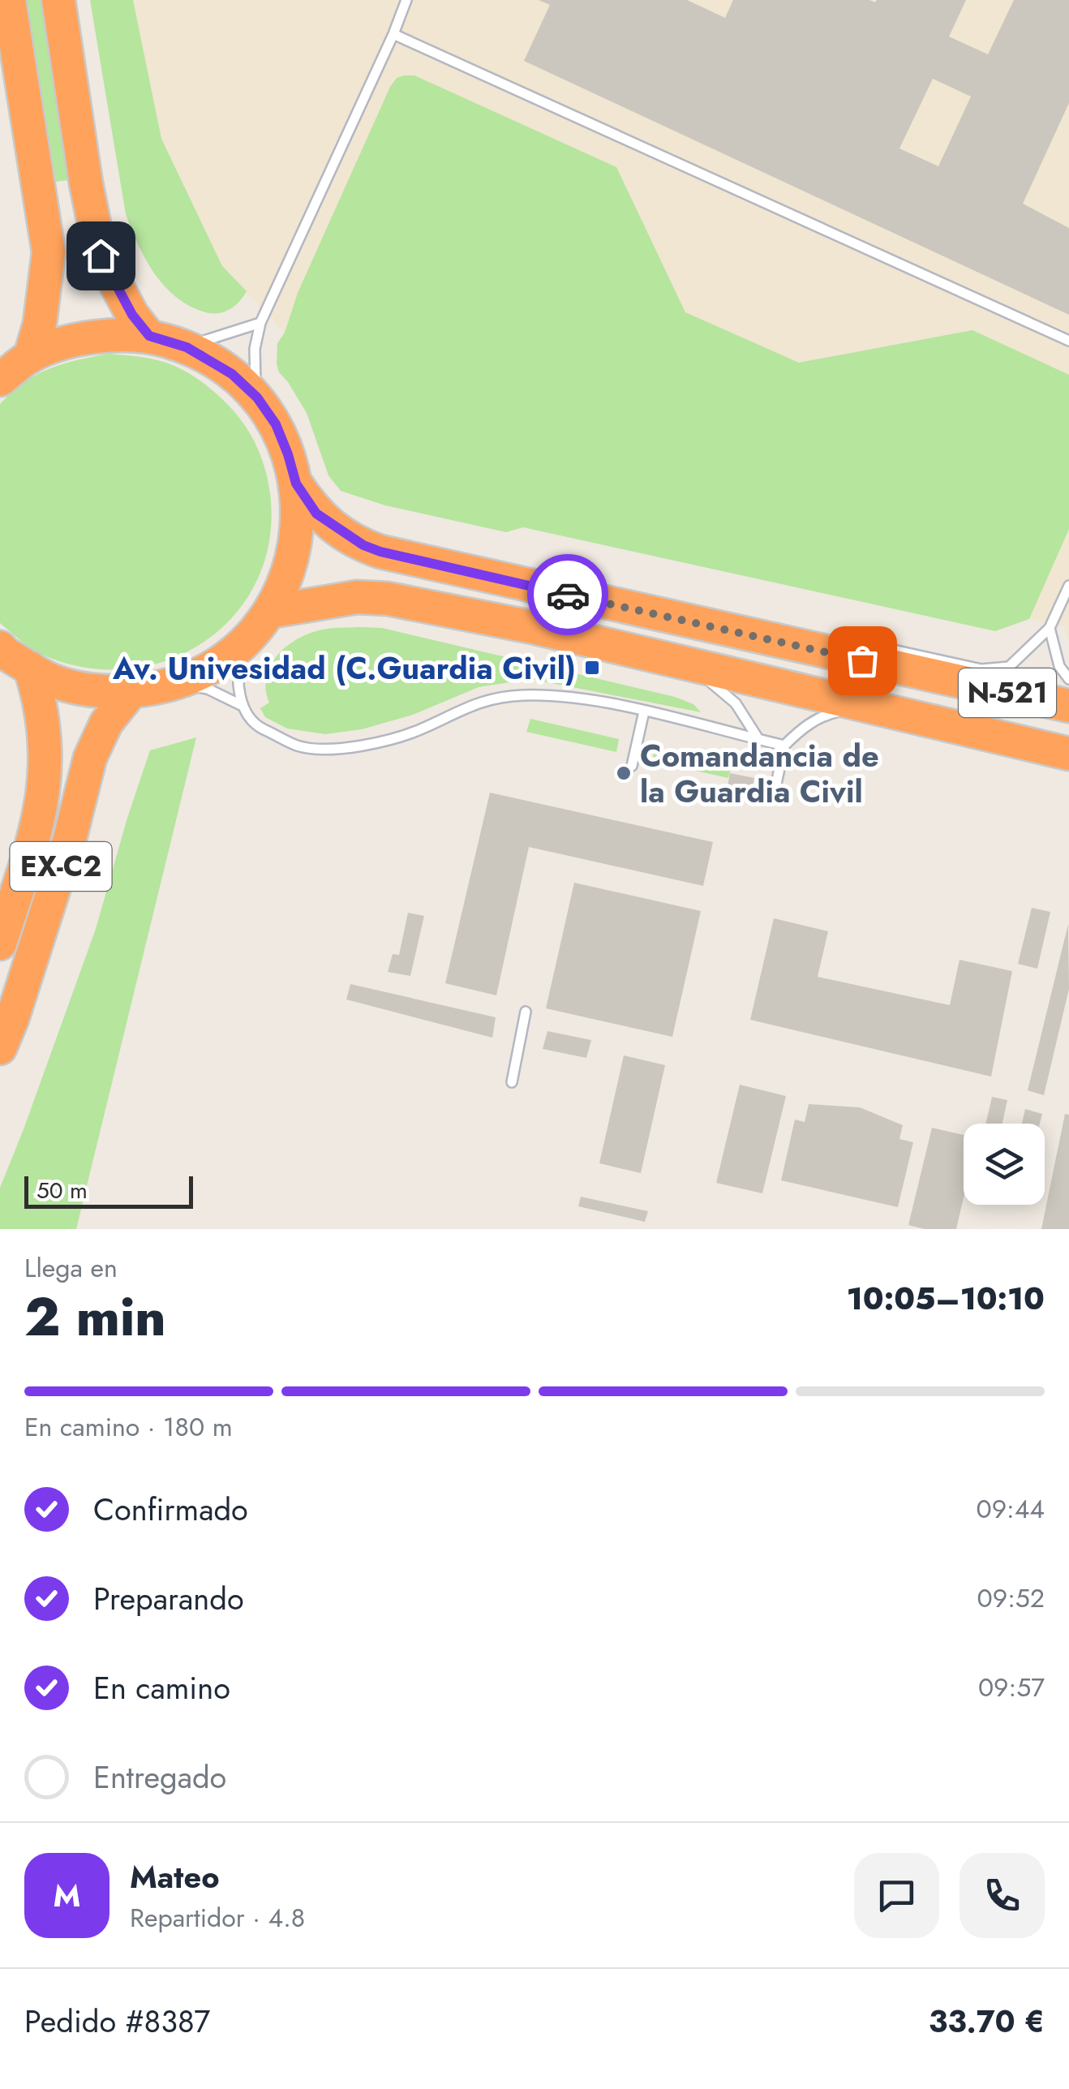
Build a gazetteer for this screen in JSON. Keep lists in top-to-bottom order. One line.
{"streets":{"highway":["N-521","EX-C2"]},"crossings":[["N-521","EX-C2"]],"places":{"transit":["Av. Univesidad (C.Guardia Civil)"],"other":["Comandancia de la Guardia Civil"]},"scale_bar":"50 m","page":{"scale":"50 m","heading":["2 min","Llega en","10:05–10:10"],"panel":["Mateo","Repartidor · 4.8","Pedido #8387","33.70 €"],"bar":"En camino · 180 m","list":[["Confirmado","09:44"],["Preparando","09:52"],["En camino","09:57"],"Entregado"],"round":"M"}}
